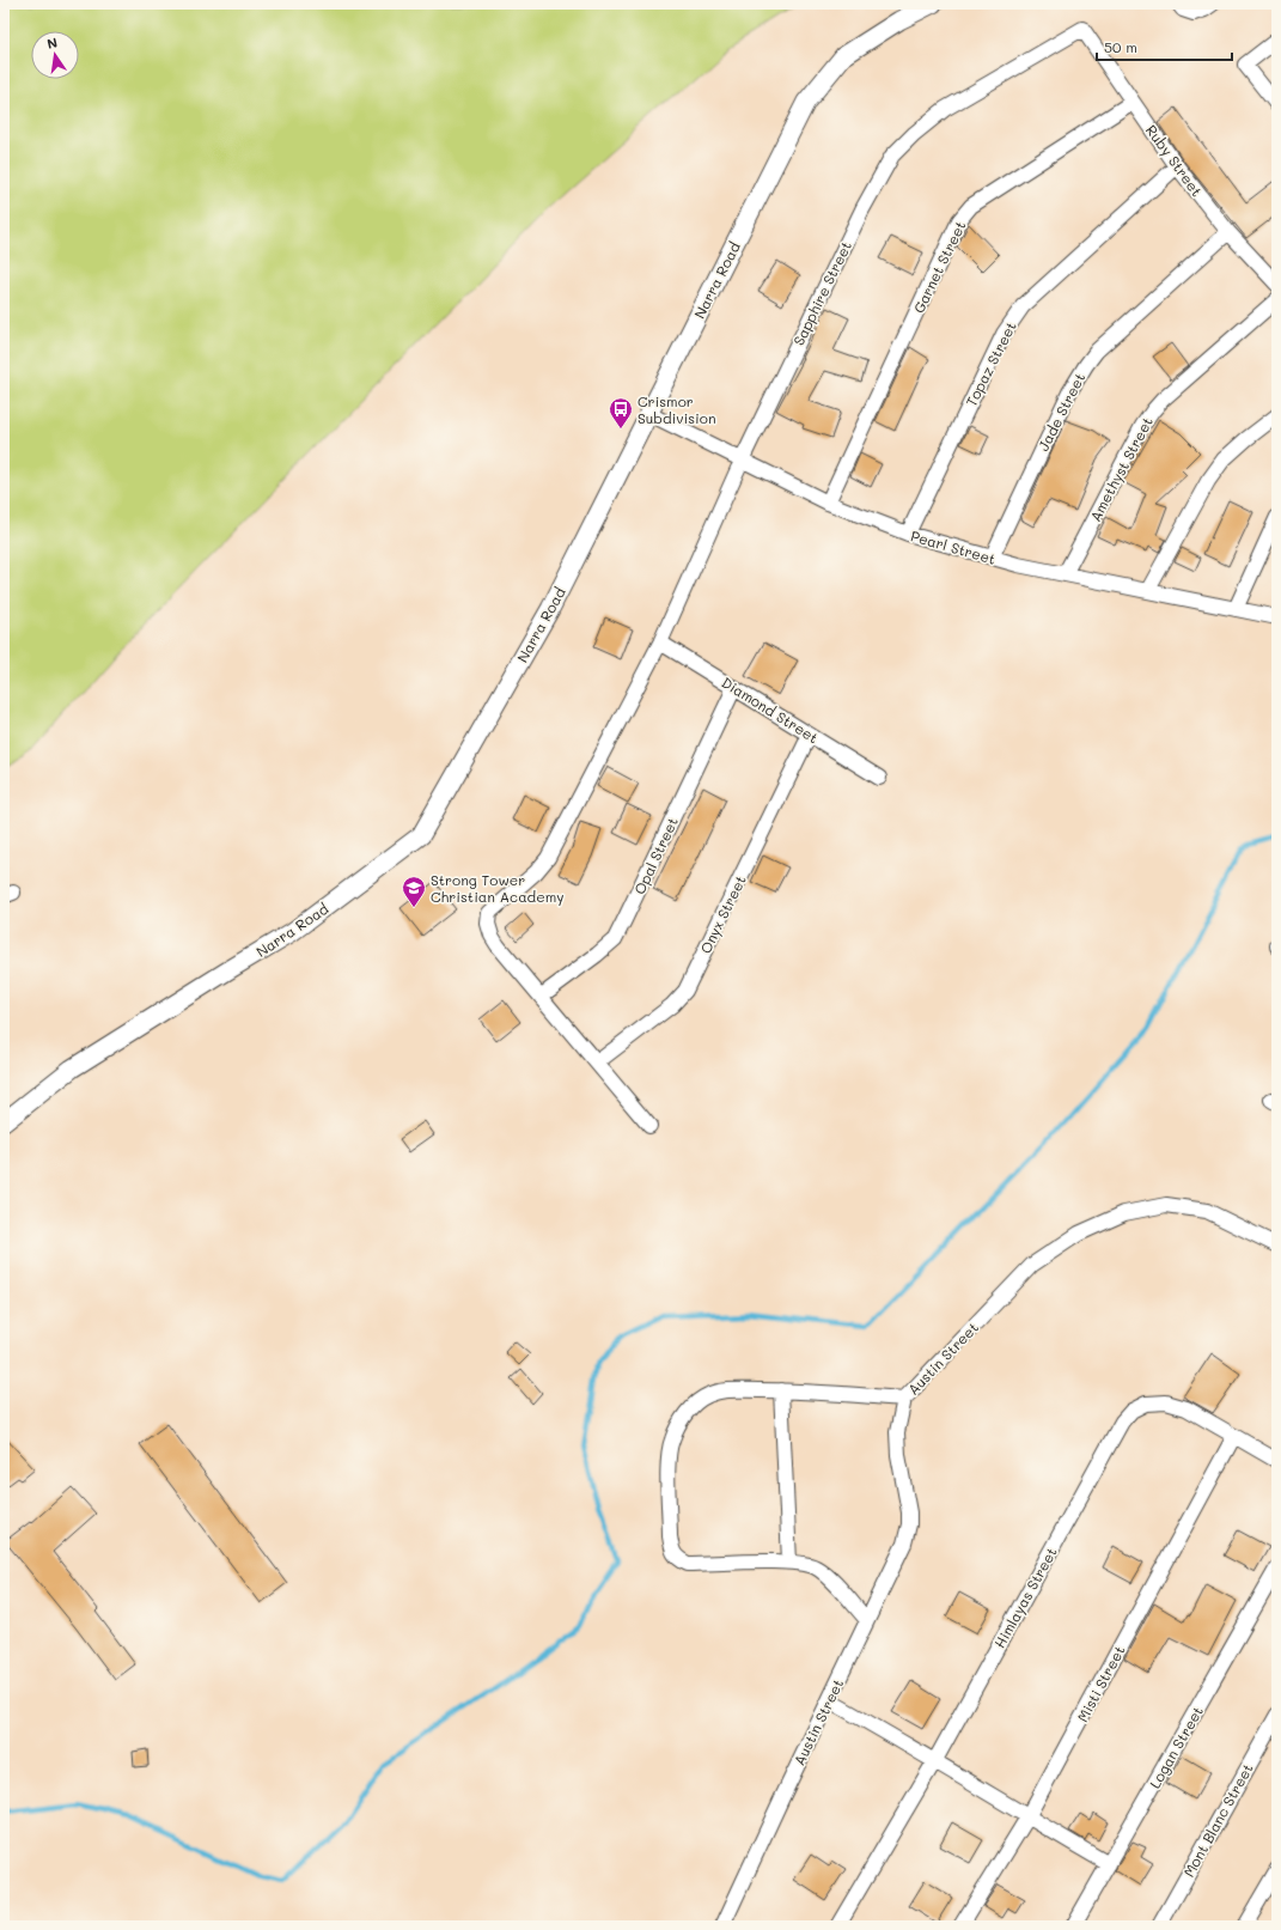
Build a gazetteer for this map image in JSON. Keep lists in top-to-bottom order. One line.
{"streets":{"street":["Ruby Street","Garnet Street","Narra Road","Sapphire Street","Topaz Street","Jade Street","Amethyst Street","Pearl Street","Diamond Street","Opal Street","Onyx Street","Austin Street","Himlayas Street","Misti Street","Logan Street","Mont Blanc Street"]},"crossings":[["Ruby Street","Garnet Street"],["Ruby Street","Sapphire Street"],["Ruby Street","Topaz Street"],["Ruby Street","Jade Street"],["Garnet Street","Pearl Street"],["Narra Road","Pearl Street"],["Sapphire Street","Pearl Street"],["Sapphire Street","Diamond Street"],["Sapphire Street","Opal Street"],["Topaz Street","Pearl Street"],["Jade Street","Pearl Street"],["Amethyst Street","Pearl Street"],["Diamond Street","Opal Street"],["Diamond Street","Onyx Street"],["Himlayas Street","Misti Street"]],"places":{"bus stop":["Crismor Subdivision"],"school or university":["Strong Tower Christian Academy"]},"scale_bar":"50 m","north":"top"}
